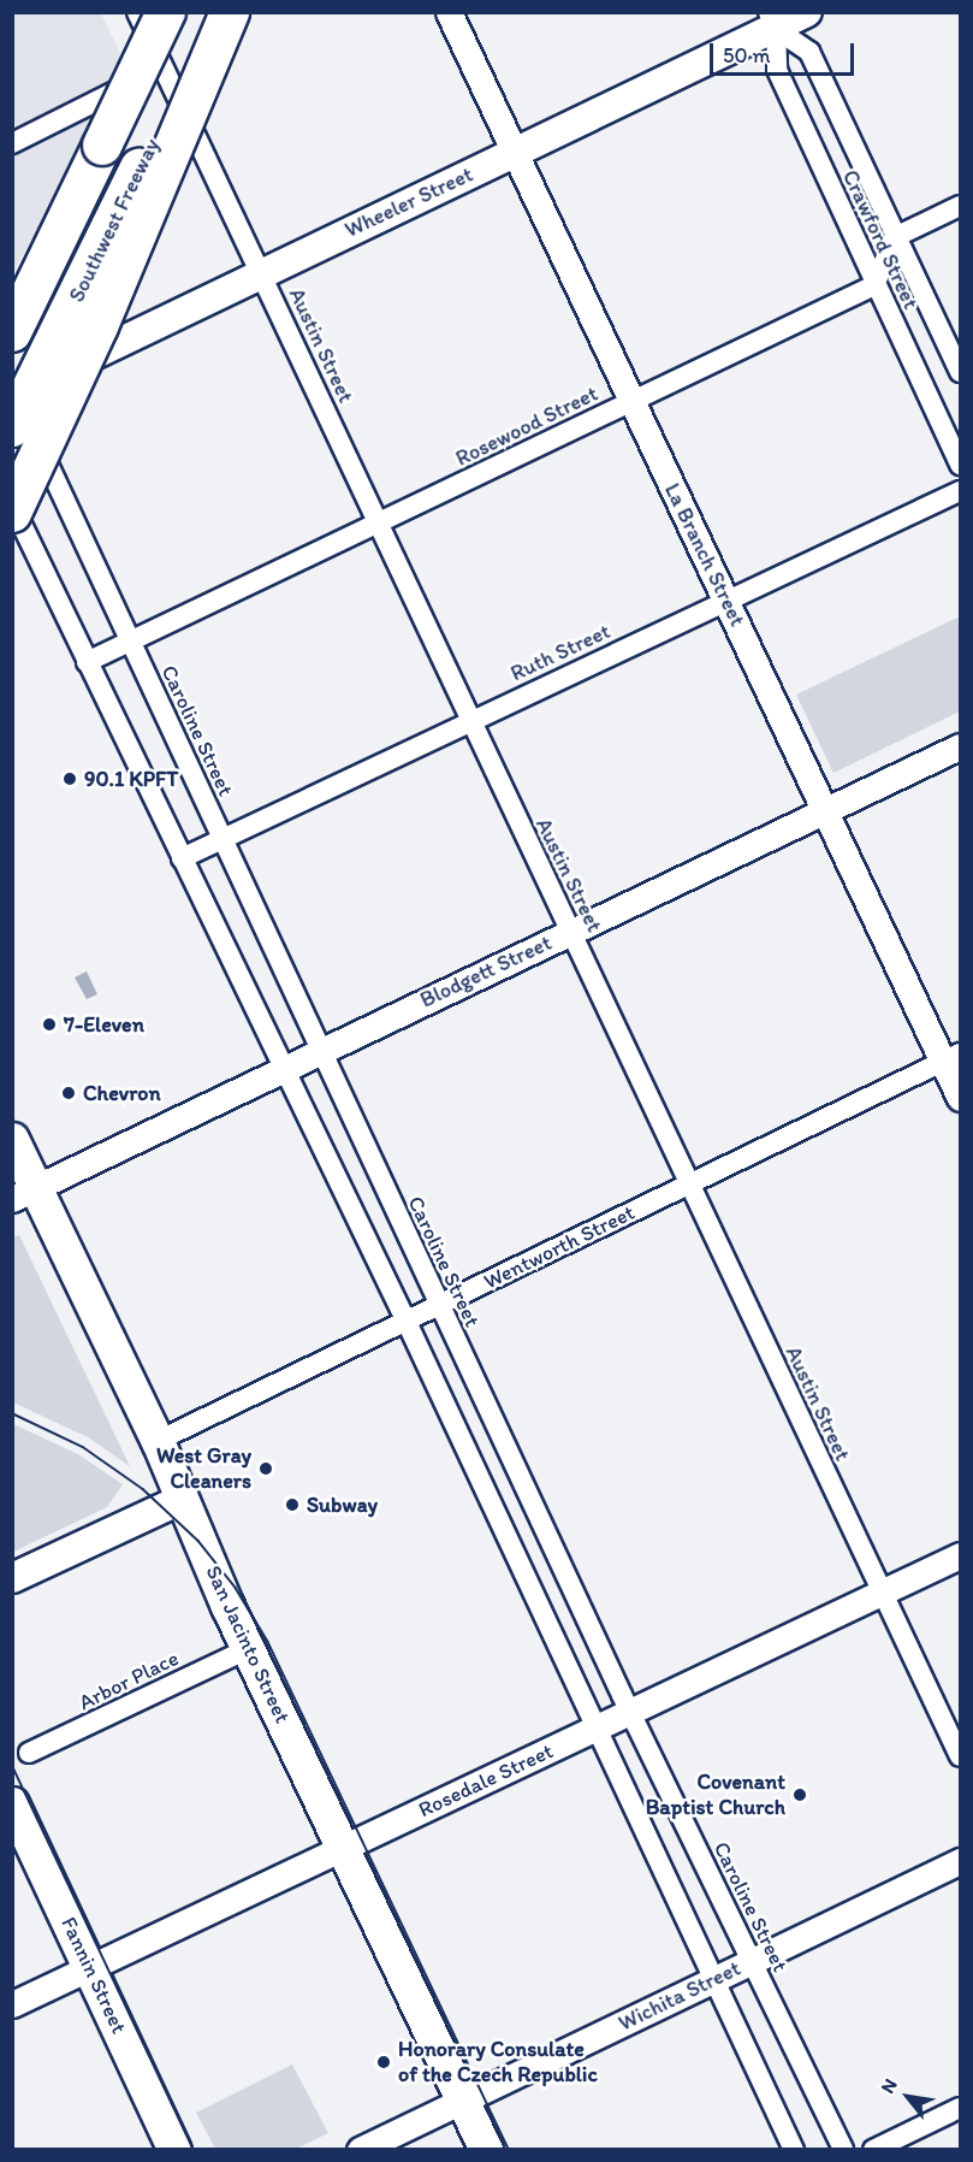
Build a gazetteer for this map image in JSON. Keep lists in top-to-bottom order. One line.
{"streets":{"highway":["Southwest Freeway"],"main road":["Wheeler Street","San Jacinto Street","Fannin Street"],"street":["Crawford Street","Austin Street","Rosewood Street","La Branch Street","Ruth Street","Caroline Street","Blodgett Street","Wentworth Street","Arbor Place","Rosedale Street","Wichita Street"]},"crossings":[["Wheeler Street","Southwest Freeway"],["Wheeler Street","Crawford Street"],["Wheeler Street","Austin Street"],["Wheeler Street","La Branch Street"],["Wheeler Street","Caroline Street"],["Southwest Freeway","Caroline Street"],["Crawford Street","Rosewood Street"],["Austin Street","Rosewood Street"],["Austin Street","Ruth Street"],["Austin Street","Blodgett Street"],["Austin Street","Wentworth Street"],["Austin Street","Rosedale Street"],["Rosewood Street","La Branch Street"],["Rosewood Street","Caroline Street"],["La Branch Street","Ruth Street"],["La Branch Street","Blodgett Street"],["La Branch Street","Wentworth Street"],["Ruth Street","Caroline Street"],["Caroline Street","Blodgett Street"],["Caroline Street","Wentworth Street"],["Caroline Street","Rosedale Street"],["Caroline Street","Wichita Street"],["Blodgett Street","San Jacinto Street"],["Wentworth Street","San Jacinto Street"],["San Jacinto Street","Arbor Place"],["San Jacinto Street","Rosedale Street"],["San Jacinto Street","Wichita Street"],["Rosedale Street","Fannin Street"]],"places":["90.1 KPFT","7-Eleven","Chevron","West Gray Cleaners","Subway","Covenant Baptist Church","Honorary Consulate of the Czech Republic"],"scale_bar":"50 m","north":"top left"}
